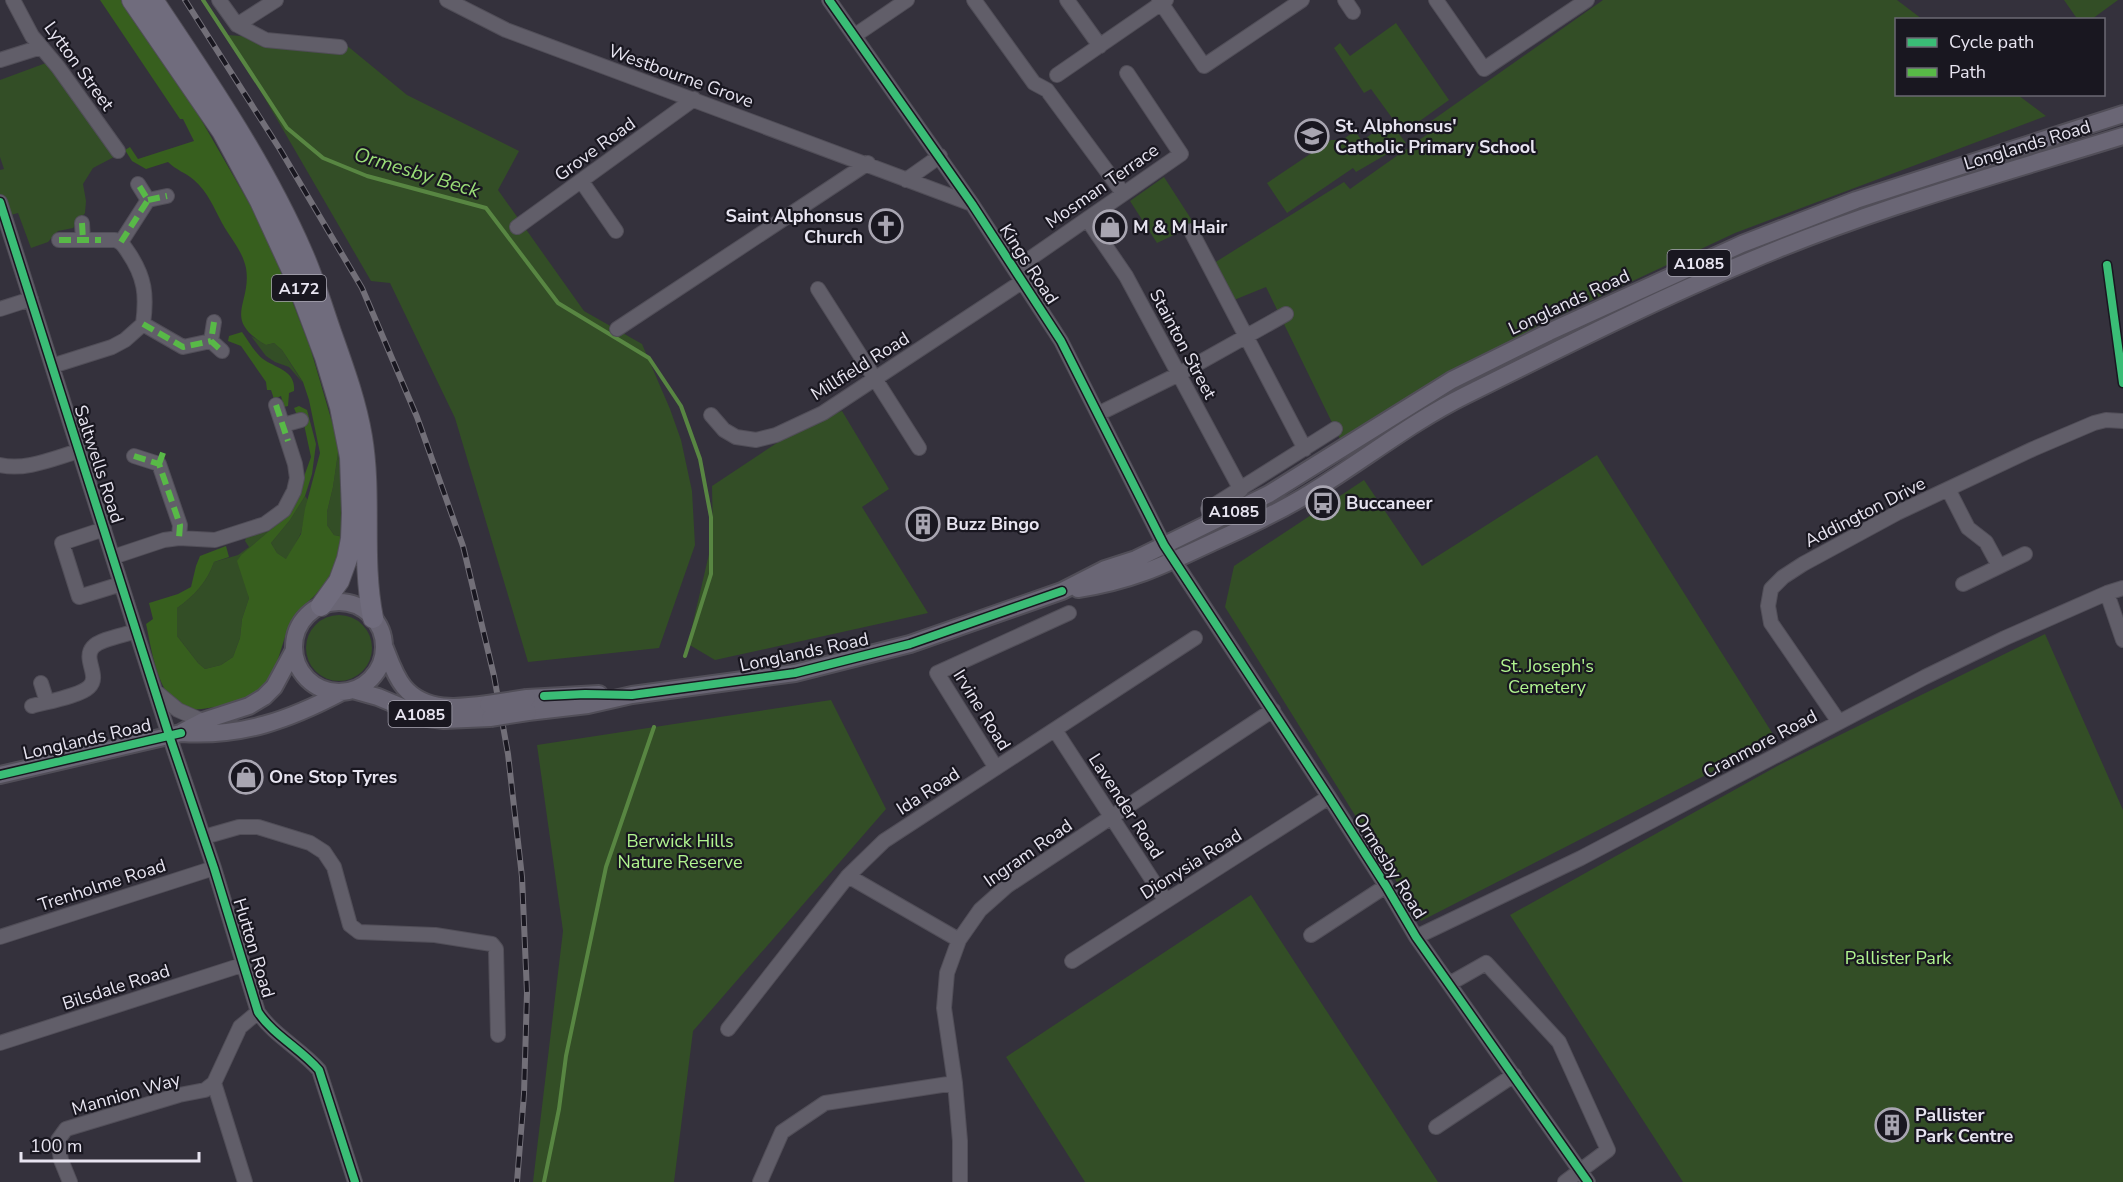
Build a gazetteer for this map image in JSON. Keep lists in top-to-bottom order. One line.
{"streets":{"highway":["A172"],"main road":["Longlands Road","A1085"],"street":["Lytton Street","Westbourne Grove","Grove Road","Mosman Terrace","Kings Road","Stainton Street","Millfield Road","Saltwells Road","Addington Drive","Irvine Road","Cranmore Road","Ida Road","Lavender Road","Ingram Road","Dionysia Road","Ormesby Road","Trenholme Road","Hutton Road","Bilsdale Road","Mannion Way"]},"crossings":[["Westbourne Grove","Grove Road"],["Westbourne Grove","Kings Road"],["Longlands Road","Kings Road"],["Longlands Road","A172"],["Longlands Road","Saltwells Road"],["Longlands Road","Ormesby Road"],["Longlands Road","Hutton Road"],["Mosman Terrace","Kings Road"],["Mosman Terrace","Stainton Street"],["Kings Road","Millfield Road"],["Kings Road","Ormesby Road"],["Saltwells Road","Hutton Road"],["Addington Drive","Cranmore Road"],["Irvine Road","Ida Road"],["Cranmore Road","Ormesby Road"],["Ida Road","Lavender Road"],["Lavender Road","Ingram Road"],["Lavender Road","Dionysia Road"],["Ingram Road","Ormesby Road"],["Dionysia Road","Ormesby Road"],["Trenholme Road","Hutton Road"],["Hutton Road","Bilsdale Road"]],"water":["Ormesby Beck"],"parks":["St. Joseph's Cemetery","Berwick Hills Nature Reserve","Pallister Park"],"places":{"school or university":["St. Alphonsus' Catholic Primary School"],"church":["Saint Alphonsus Church"],"shop":["M & M Hair","One Stop Tyres"],"bus stop":["Buccaneer"],"building":["Buzz Bingo","Pallister Park Centre"]},"legend":["Cycle path","Path"],"scale_bar":"100 m"}
